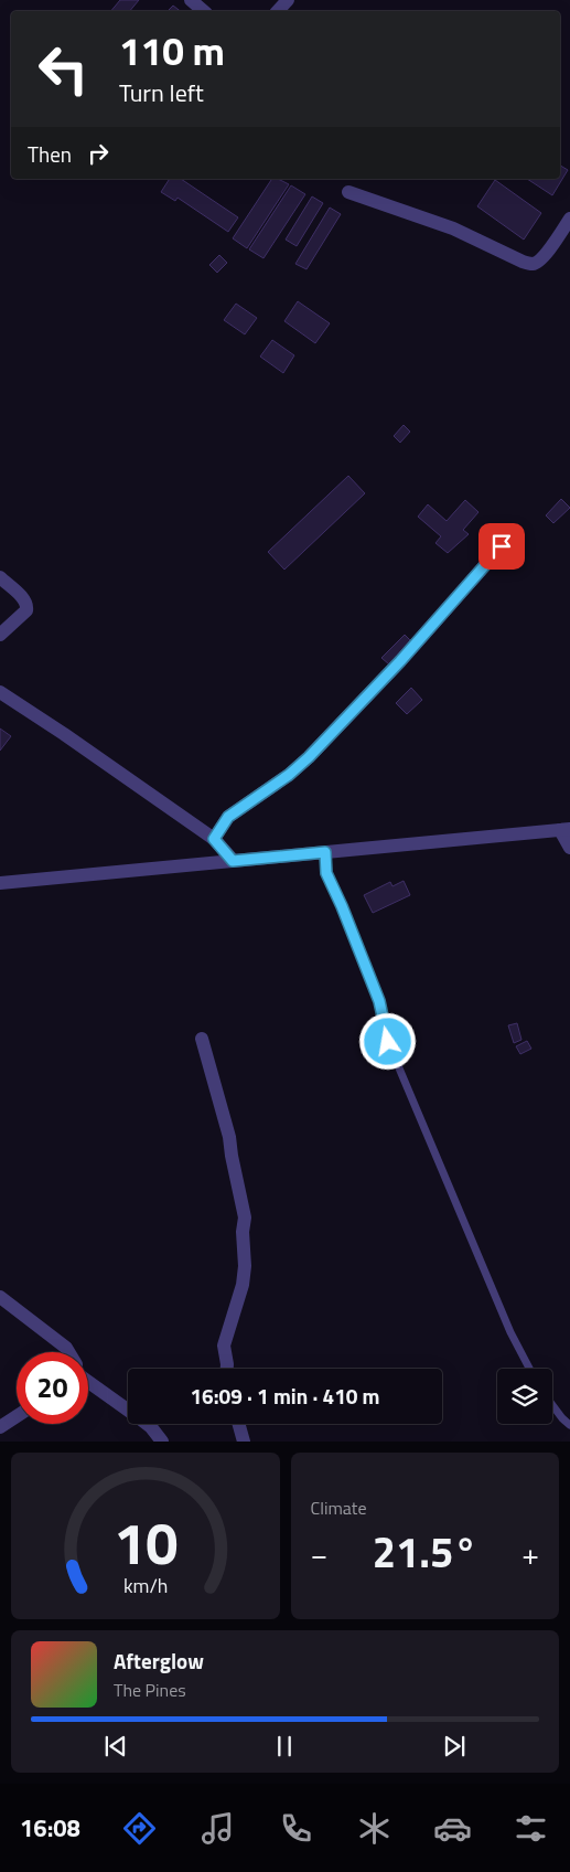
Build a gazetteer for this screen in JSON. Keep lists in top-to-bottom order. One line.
{"page":{"turn":["110 m","Turn left"],"then":"Then","limit":"20","trip":"16:09 · 1 min · 410 m","tile":"Climate","heat":["−","21.5°","+"],"song":["Afterglow","The Pines"],"tabs":"16:08","gauge":["10","km/h"]}}
